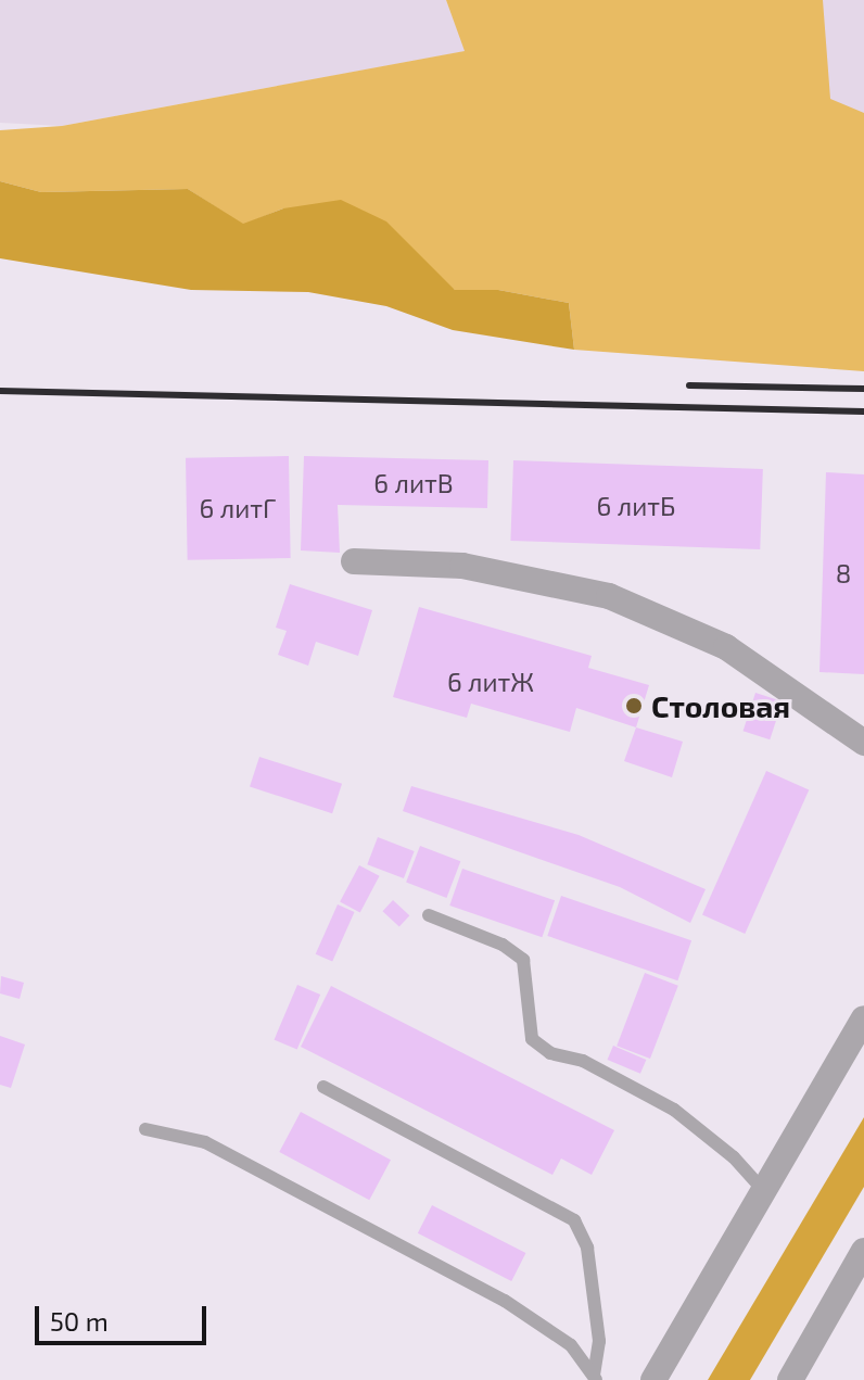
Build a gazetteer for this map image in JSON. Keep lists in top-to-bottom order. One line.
{"places":["Столовая"],"house_numbers":["6 литВ","6 литБ","6 литГ","8","6 литЖ"],"scale_bar":"50 m"}
